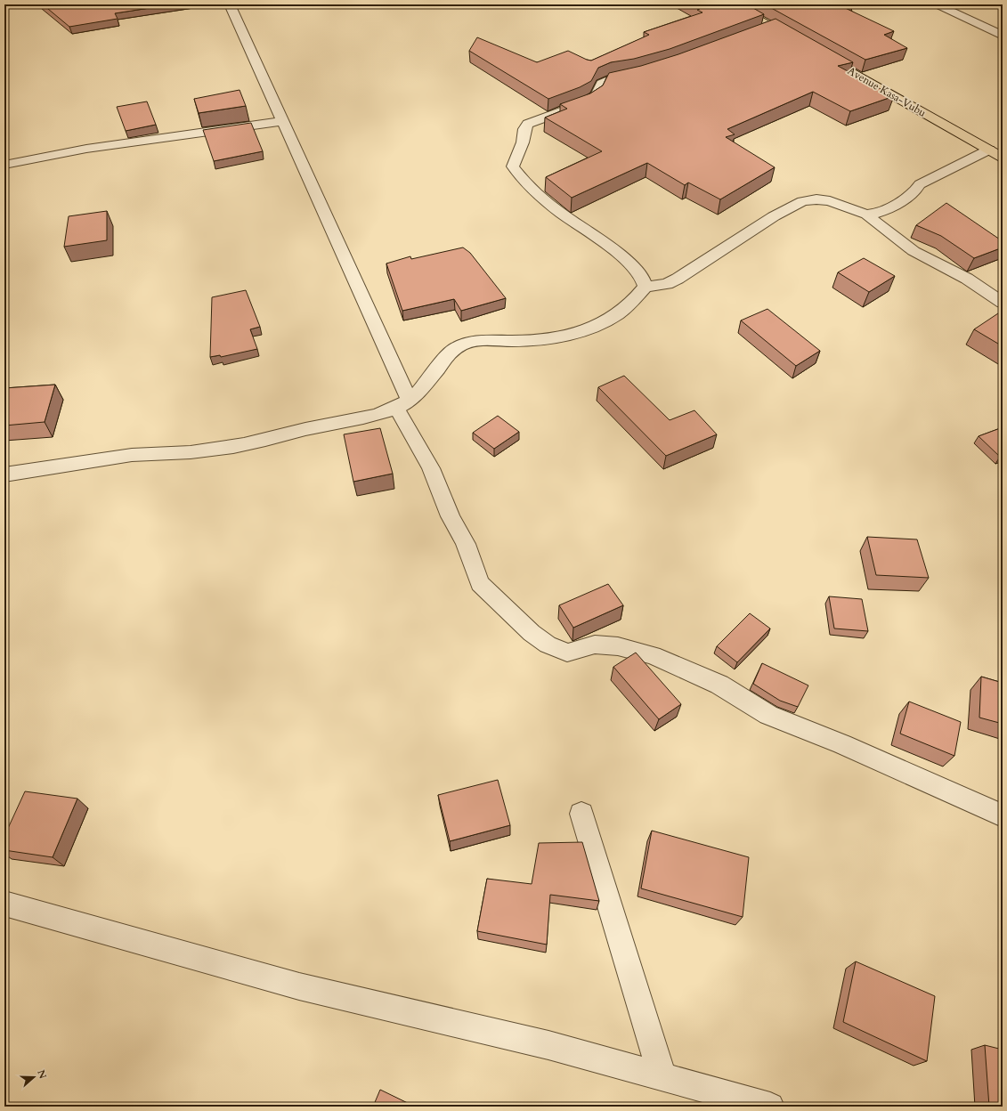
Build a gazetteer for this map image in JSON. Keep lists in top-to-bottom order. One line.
{"streets":{"highway":["Avenue Kasa-Vubu"]},"north":"right"}
